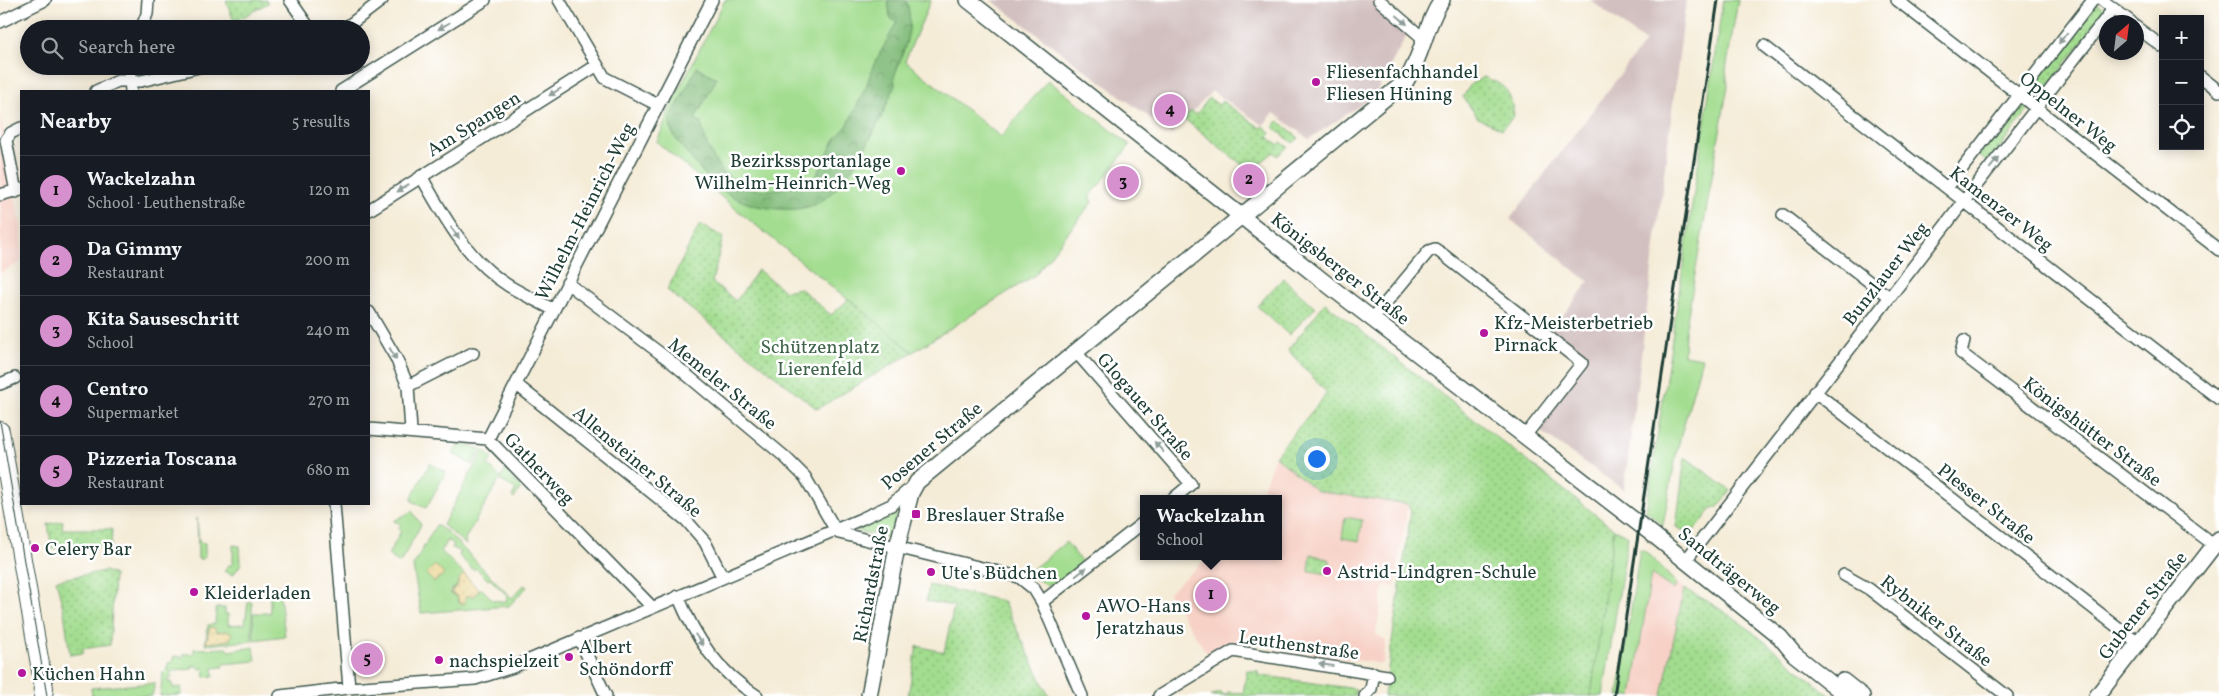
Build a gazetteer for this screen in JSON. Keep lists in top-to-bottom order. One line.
{"streets":{"main road":["Königsberger Straße","Posener Straße","Sandträgerweg","Richardstraße","Gubener Straße"],"street":["Oppelner Weg","Am Spangen","Kamenzer Weg","Wilhelm-Heinrich-Weg","Bunzlauer Weg","Memeler Straße","Glogauer Straße","Königshütter Straße","Allensteiner Straße","Gatherweg","Plesser Straße","Rybniker Straße","Leuthenstraße"]},"crossings":[["Oppelner Weg","Bunzlauer Weg"],["Kamenzer Weg","Bunzlauer Weg"],["Wilhelm-Heinrich-Weg","Memeler Straße"],["Wilhelm-Heinrich-Weg","Allensteiner Straße"],["Wilhelm-Heinrich-Weg","Gatherweg"],["Königsberger Straße","Posener Straße"],["Königsberger Straße","Sandträgerweg"],["Bunzlauer Weg","Plesser Straße"],["Bunzlauer Weg","Sandträgerweg"],["Memeler Straße","Posener Straße"],["Glogauer Straße","Posener Straße"],["Königshütter Straße","Gubener Straße"],["Posener Straße","Allensteiner Straße"],["Posener Straße","Gatherweg"],["Posener Straße","Richardstraße"],["Plesser Straße","Gubener Straße"]],"one_way":["Am Spangen","Glogauer Straße","Leuthenstraße"],"parks":["Schützenplatz Lierenfeld"],"places":{"other":["Fliesenfachhandel Fliesen Hüning","Bezirkssportanlage Wilhelm-Heinrich-Weg","Kfz-Meisterbetrieb Pirnack","Celery Bar","Astrid-Lindgren-Schule","Ute's Büdchen","Kleiderladen","AWO-Hans Jeratzhaus","Albert Schöndorff","nachspielzeit","Küchen Hahn"],"transit":["Breslauer Straße"]},"north":"top right","page":{"map_buttons":["+","−"],"search":"Search here","heading":["Nearby","5 results"],"pins":["4","2","3","1","5"],"list":[{"mark":"1","name":"Wackelzahn","note":"School · Leuthenstraße","value":"120 m"},{"mark":"2","name":"Da Gimmy","note":"Restaurant","value":"200 m"},{"mark":"3","name":"Kita Sauseschritt","note":"School","value":"240 m"},{"mark":"4","name":"Centro","note":"Supermarket","value":"270 m"},{"mark":"5","name":"Pizzeria Toscana","note":"Restaurant","value":"680 m"}],"popup":["Wackelzahn","School"]}}
